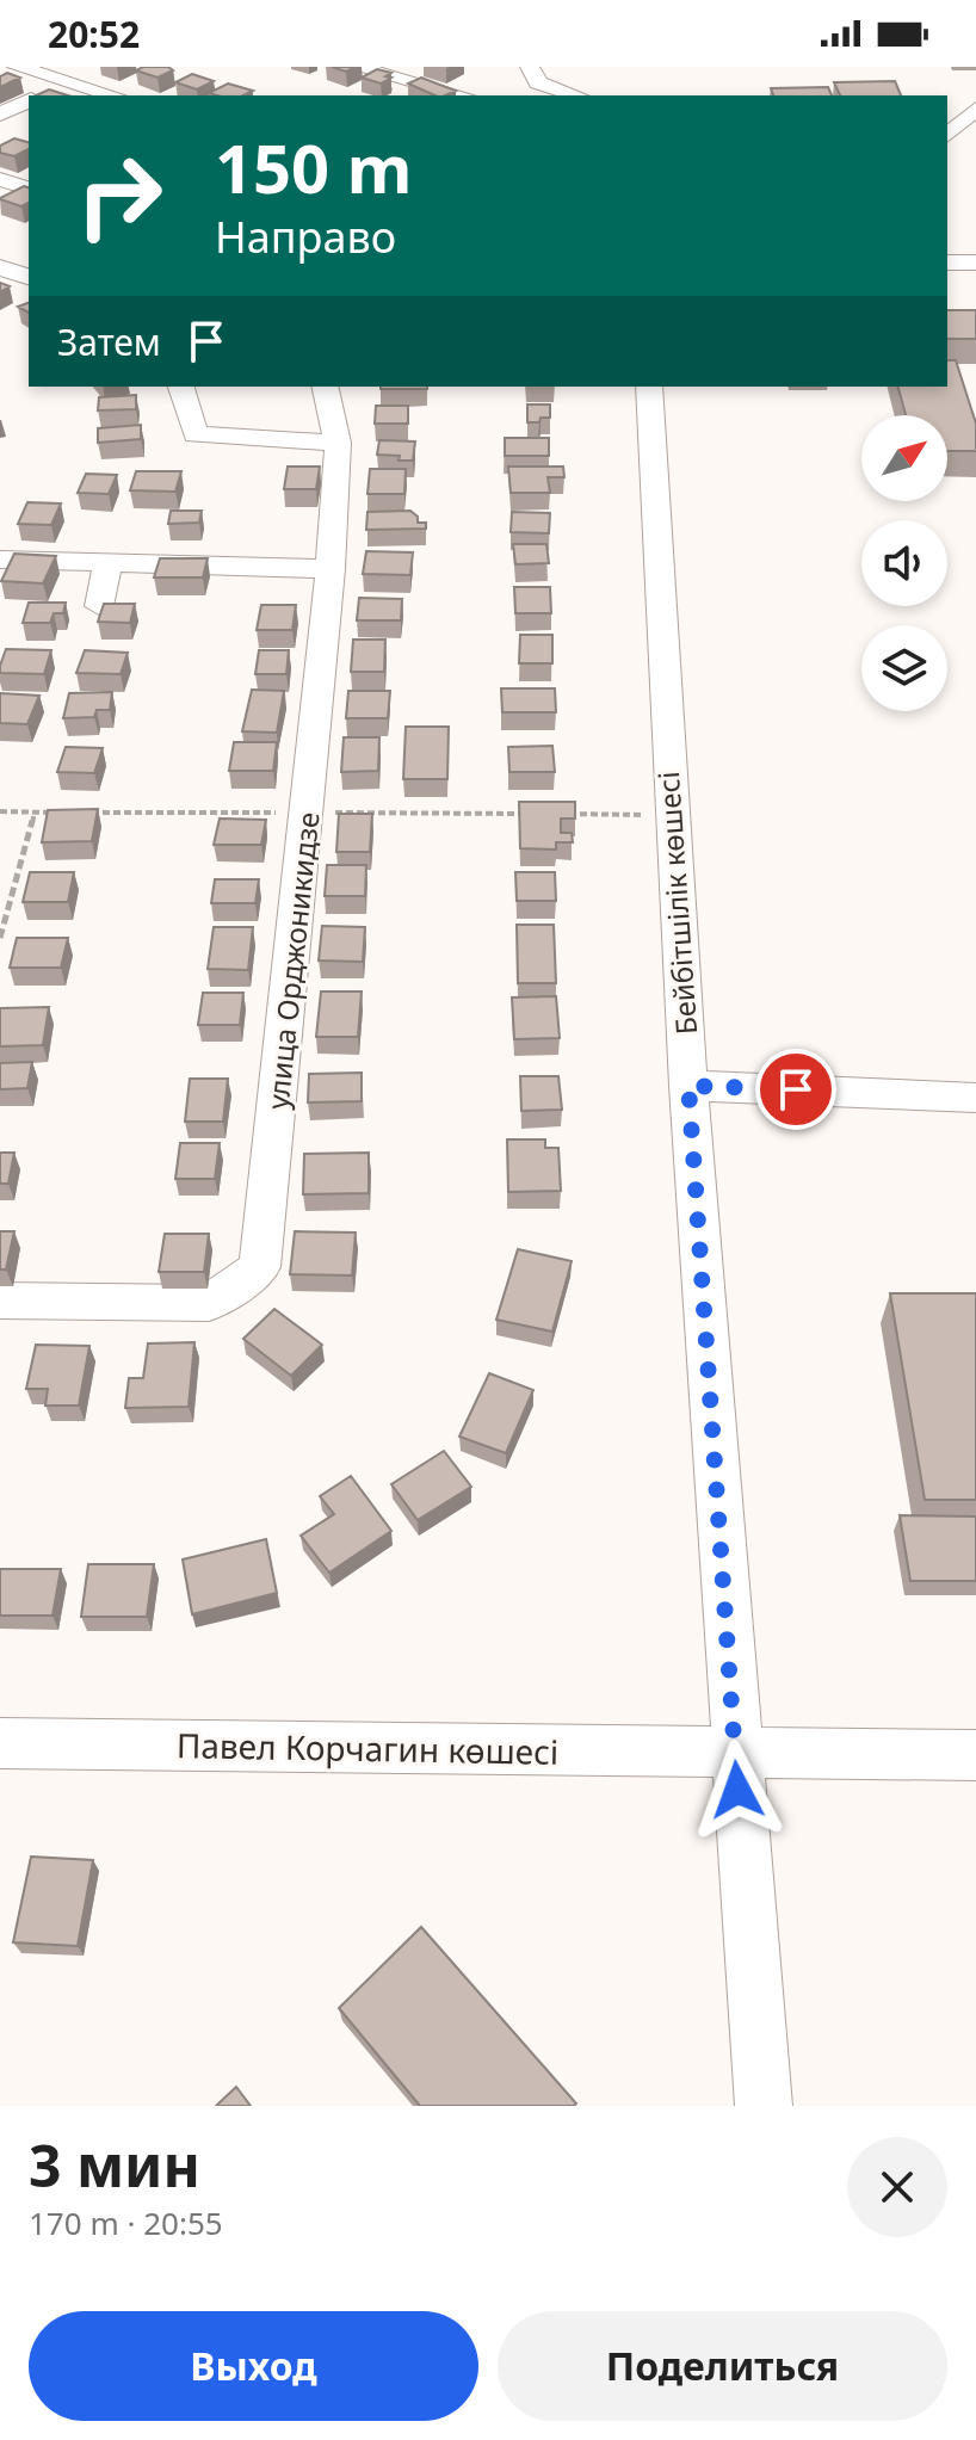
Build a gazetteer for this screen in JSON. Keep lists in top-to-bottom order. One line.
{"streets":{"street":["Бейбітшілік көшесі","улица Орджоникидзе","Павел Корчагин көшесі"]},"crossings":[["Бейбітшілік көшесі","Павел Корчагин көшесі"]],"north":"top right","page":{"status":"20:52","turn":["150 m","Направо"],"then":"Затем","heading":["3 мин","170 m · 20:55"],"buttons":["Выход","Поделиться"]}}
